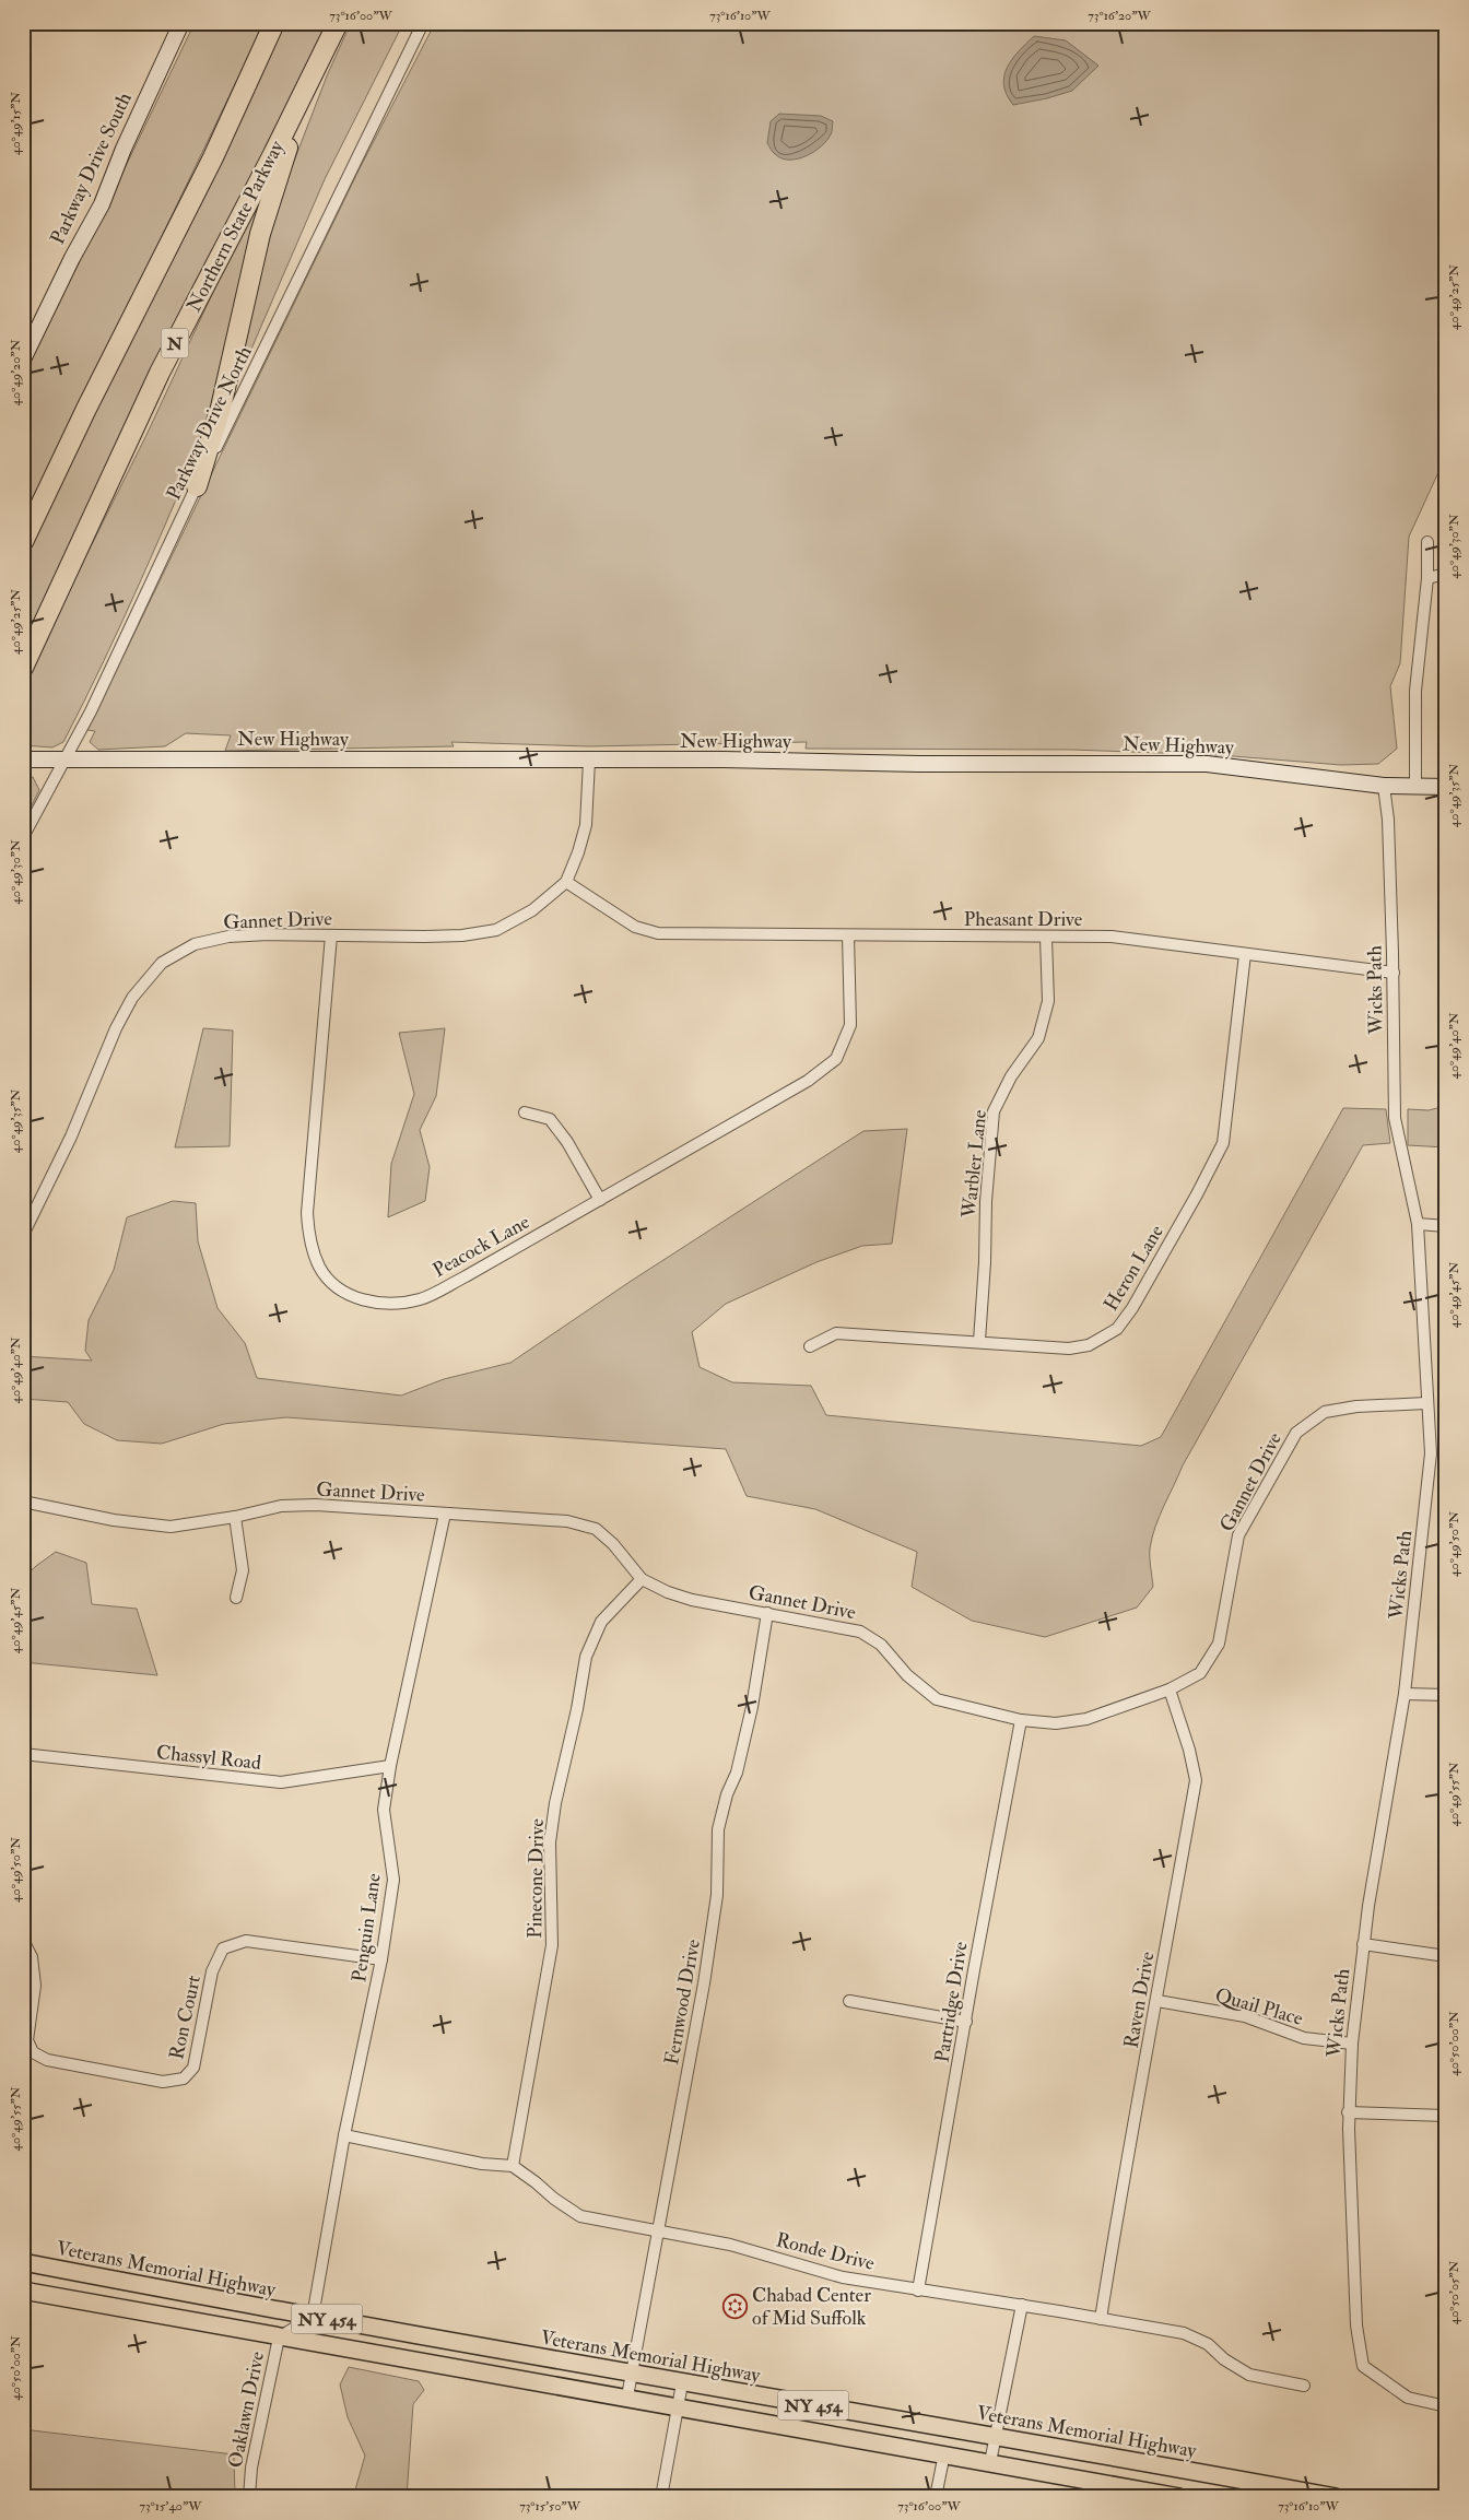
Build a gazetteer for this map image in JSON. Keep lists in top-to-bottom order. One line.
{"streets":{"highway":["Northern State Parkway","N"],"main road":["Veterans Memorial Highway","NY 454"],"street":["Parkway Drive South","Parkway Drive North","New Highway","Pheasant Drive","Gannet Drive","Wicks Path","Warbler Lane","Peacock Lane","Heron Lane","Chassyl Road","Pinecone Drive","Penguin Lane","Raven Drive","Fernwood Drive","Partridge Drive","Quail Place","Ron Court","Ronde Drive","Oaklawn Drive"]},"crossings":[["Parkway Drive North","New Highway"],["New Highway","Gannet Drive"],["New Highway","Wicks Path"],["Pheasant Drive","Gannet Drive"],["Pheasant Drive","Wicks Path"],["Pheasant Drive","Warbler Lane"],["Pheasant Drive","Peacock Lane"],["Pheasant Drive","Heron Lane"],["Gannet Drive","Wicks Path"],["Gannet Drive","Peacock Lane"],["Gannet Drive","Pinecone Drive"],["Gannet Drive","Penguin Lane"],["Gannet Drive","Raven Drive"],["Gannet Drive","Fernwood Drive"],["Gannet Drive","Partridge Drive"],["Wicks Path","Quail Place"],["Warbler Lane","Heron Lane"],["Chassyl Road","Penguin Lane"],["Pinecone Drive","Ronde Drive"],["Penguin Lane","Ron Court"],["Penguin Lane","Veterans Memorial Highway"],["Penguin Lane","Oaklawn Drive"],["Raven Drive","Quail Place"],["Raven Drive","Ronde Drive"],["Fernwood Drive","Ronde Drive"],["Fernwood Drive","Veterans Memorial Highway"],["Fernwood Drive","NY 454"],["Partridge Drive","Ronde Drive"],["Veterans Memorial Highway","Oaklawn Drive"],["NY 454","Oaklawn Drive"]],"places":{"synagogue":["Chabad Center of Mid Suffolk"]},"coordinates":["73°16'00\"W","73°16'10\"W","73°16'20\"W","40°49'15\"N","40°49'25\"N","40°49'20\"N","40°49'30\"N","40°49'35\"N","40°49'40\"N","40°49'45\"N","40°49'50\"N","40°49'55\"N","40°50'00\"N","40°50'05\"N","73°15'40\"W","73°15'50\"W"]}
